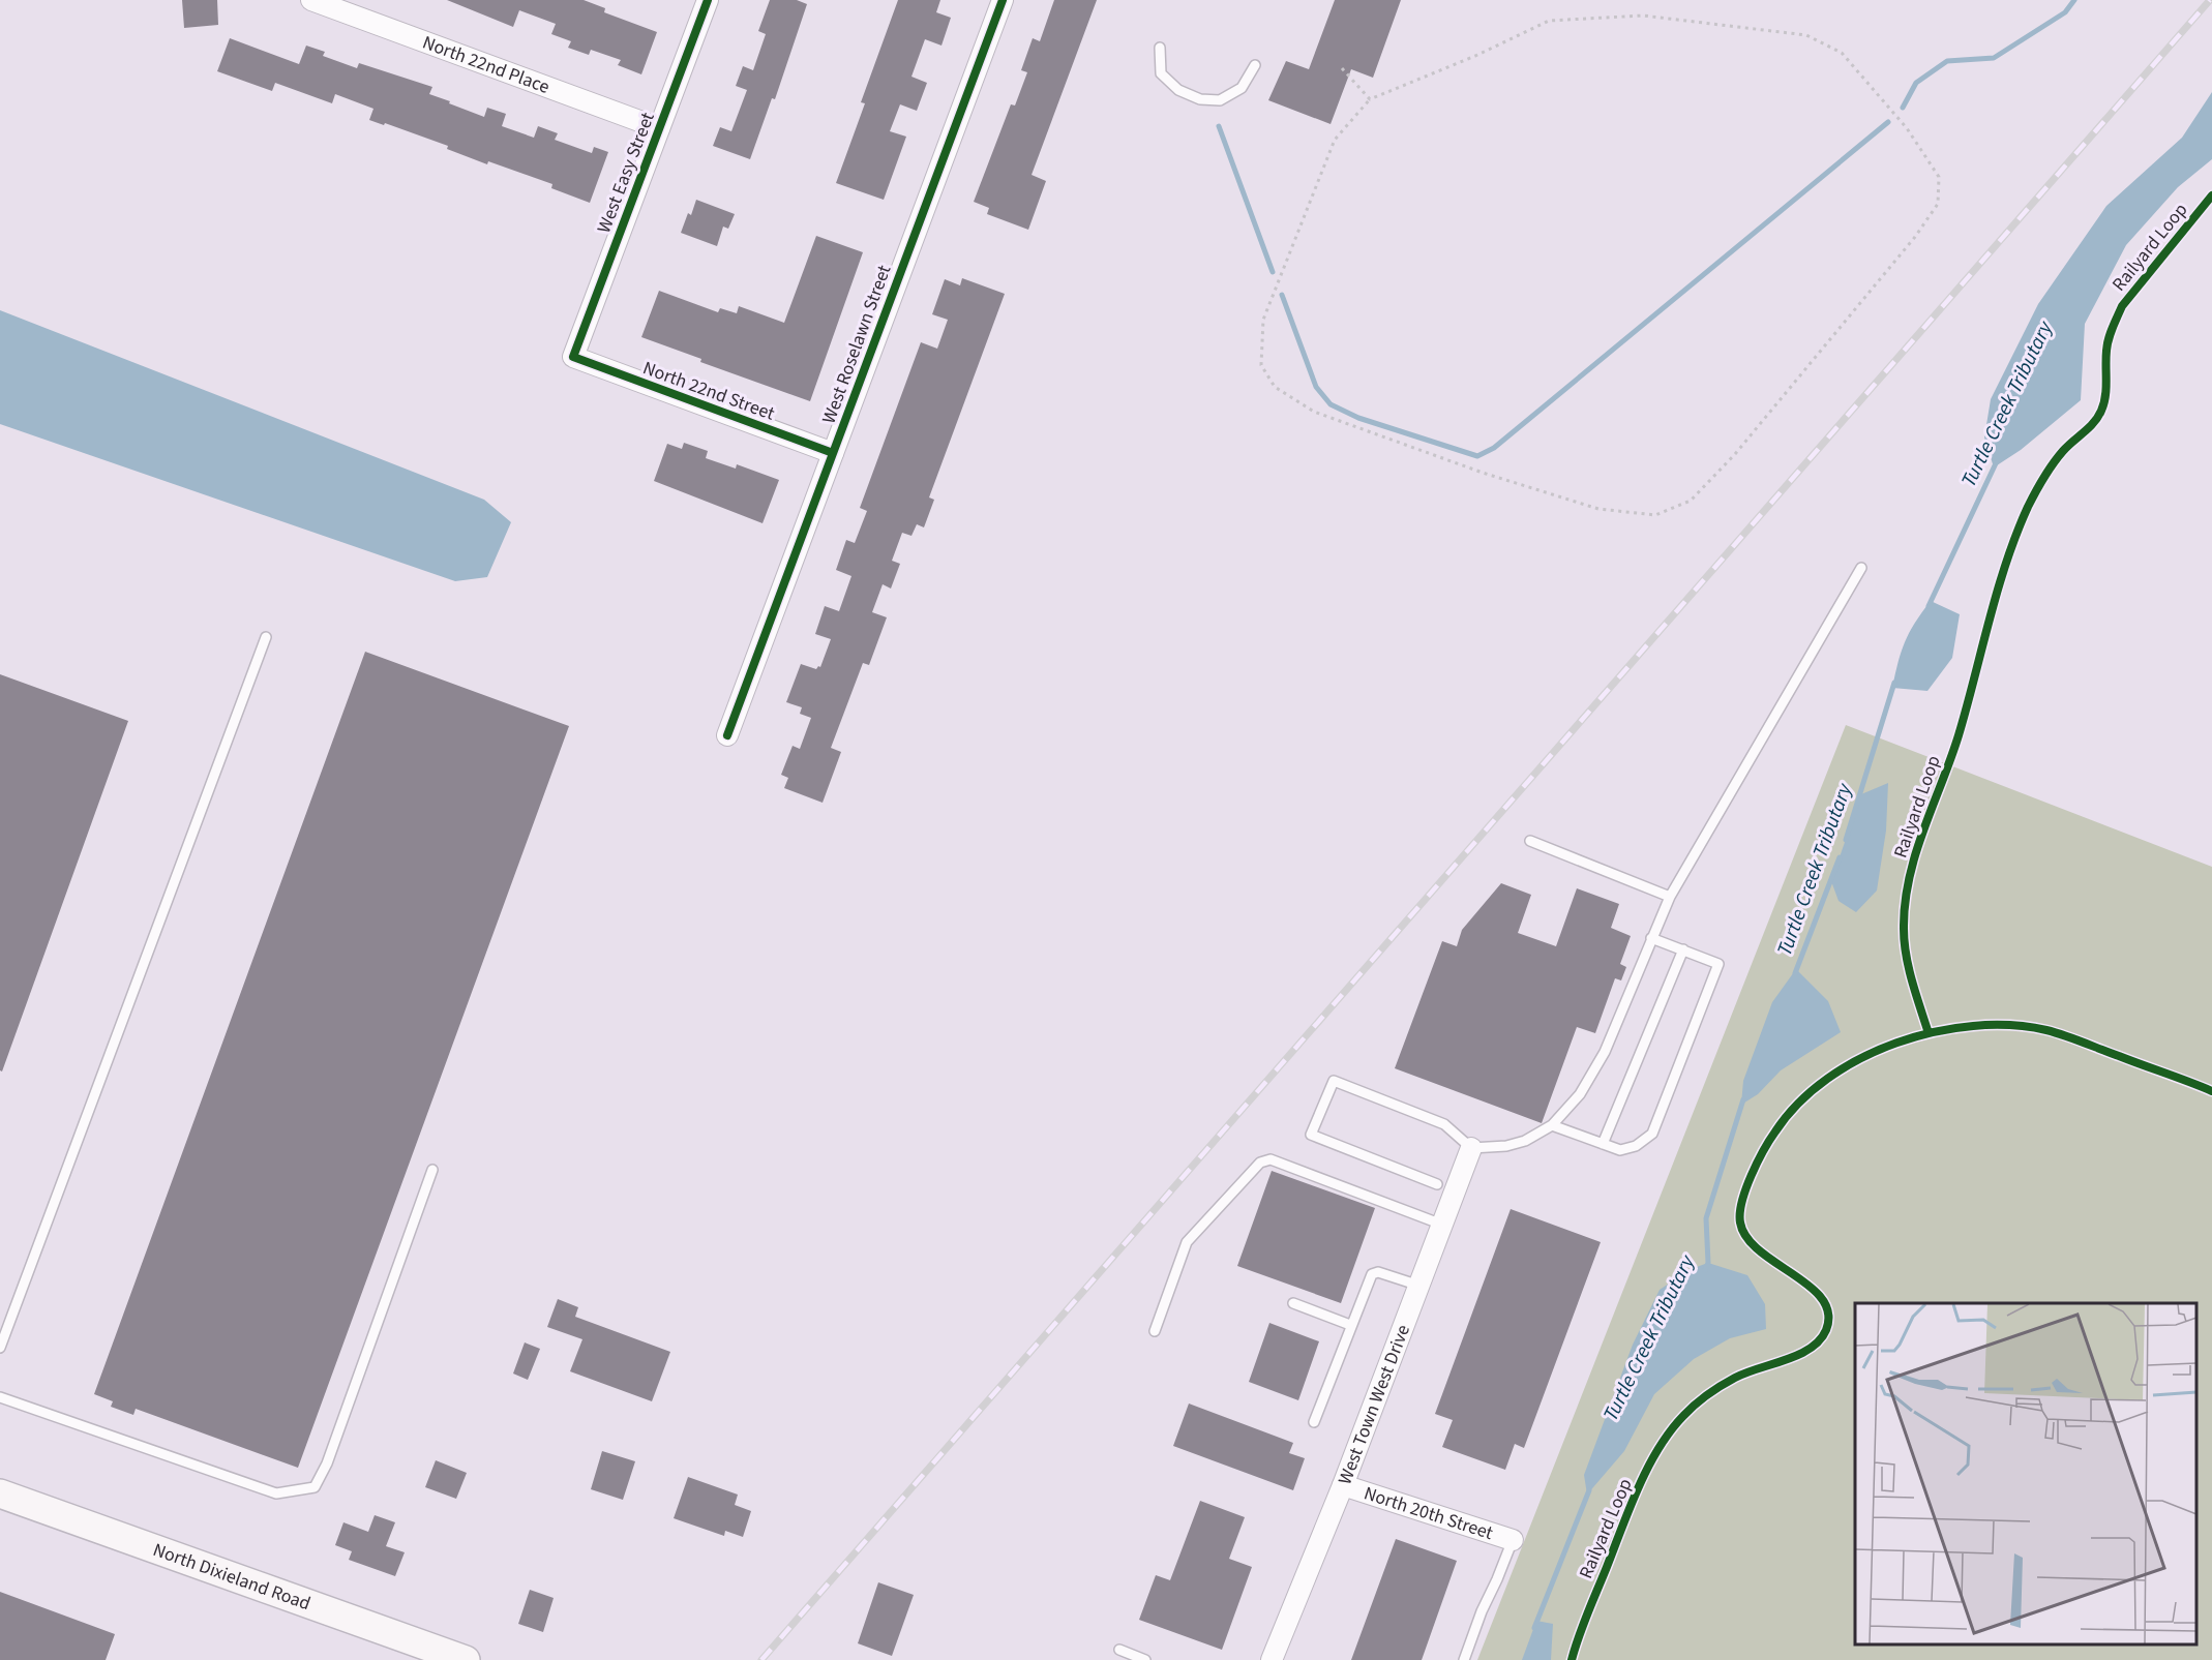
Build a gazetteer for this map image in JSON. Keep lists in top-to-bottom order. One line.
{"streets":{"main road":["North Dixieland Road"],"street":["North 22nd Place","West Easy Street","West Roselawn Street","North 22nd Street","West Town West Drive","North 20th Street"],"cycle path":["Railyard Loop"]},"crossings":[["North 22nd Place","West Easy Street"],["West Easy Street","North 22nd Street"],["West Roselawn Street","North 22nd Street"],["West Town West Drive","North 20th Street"]],"water":["Turtle Creek Tributary"]}
